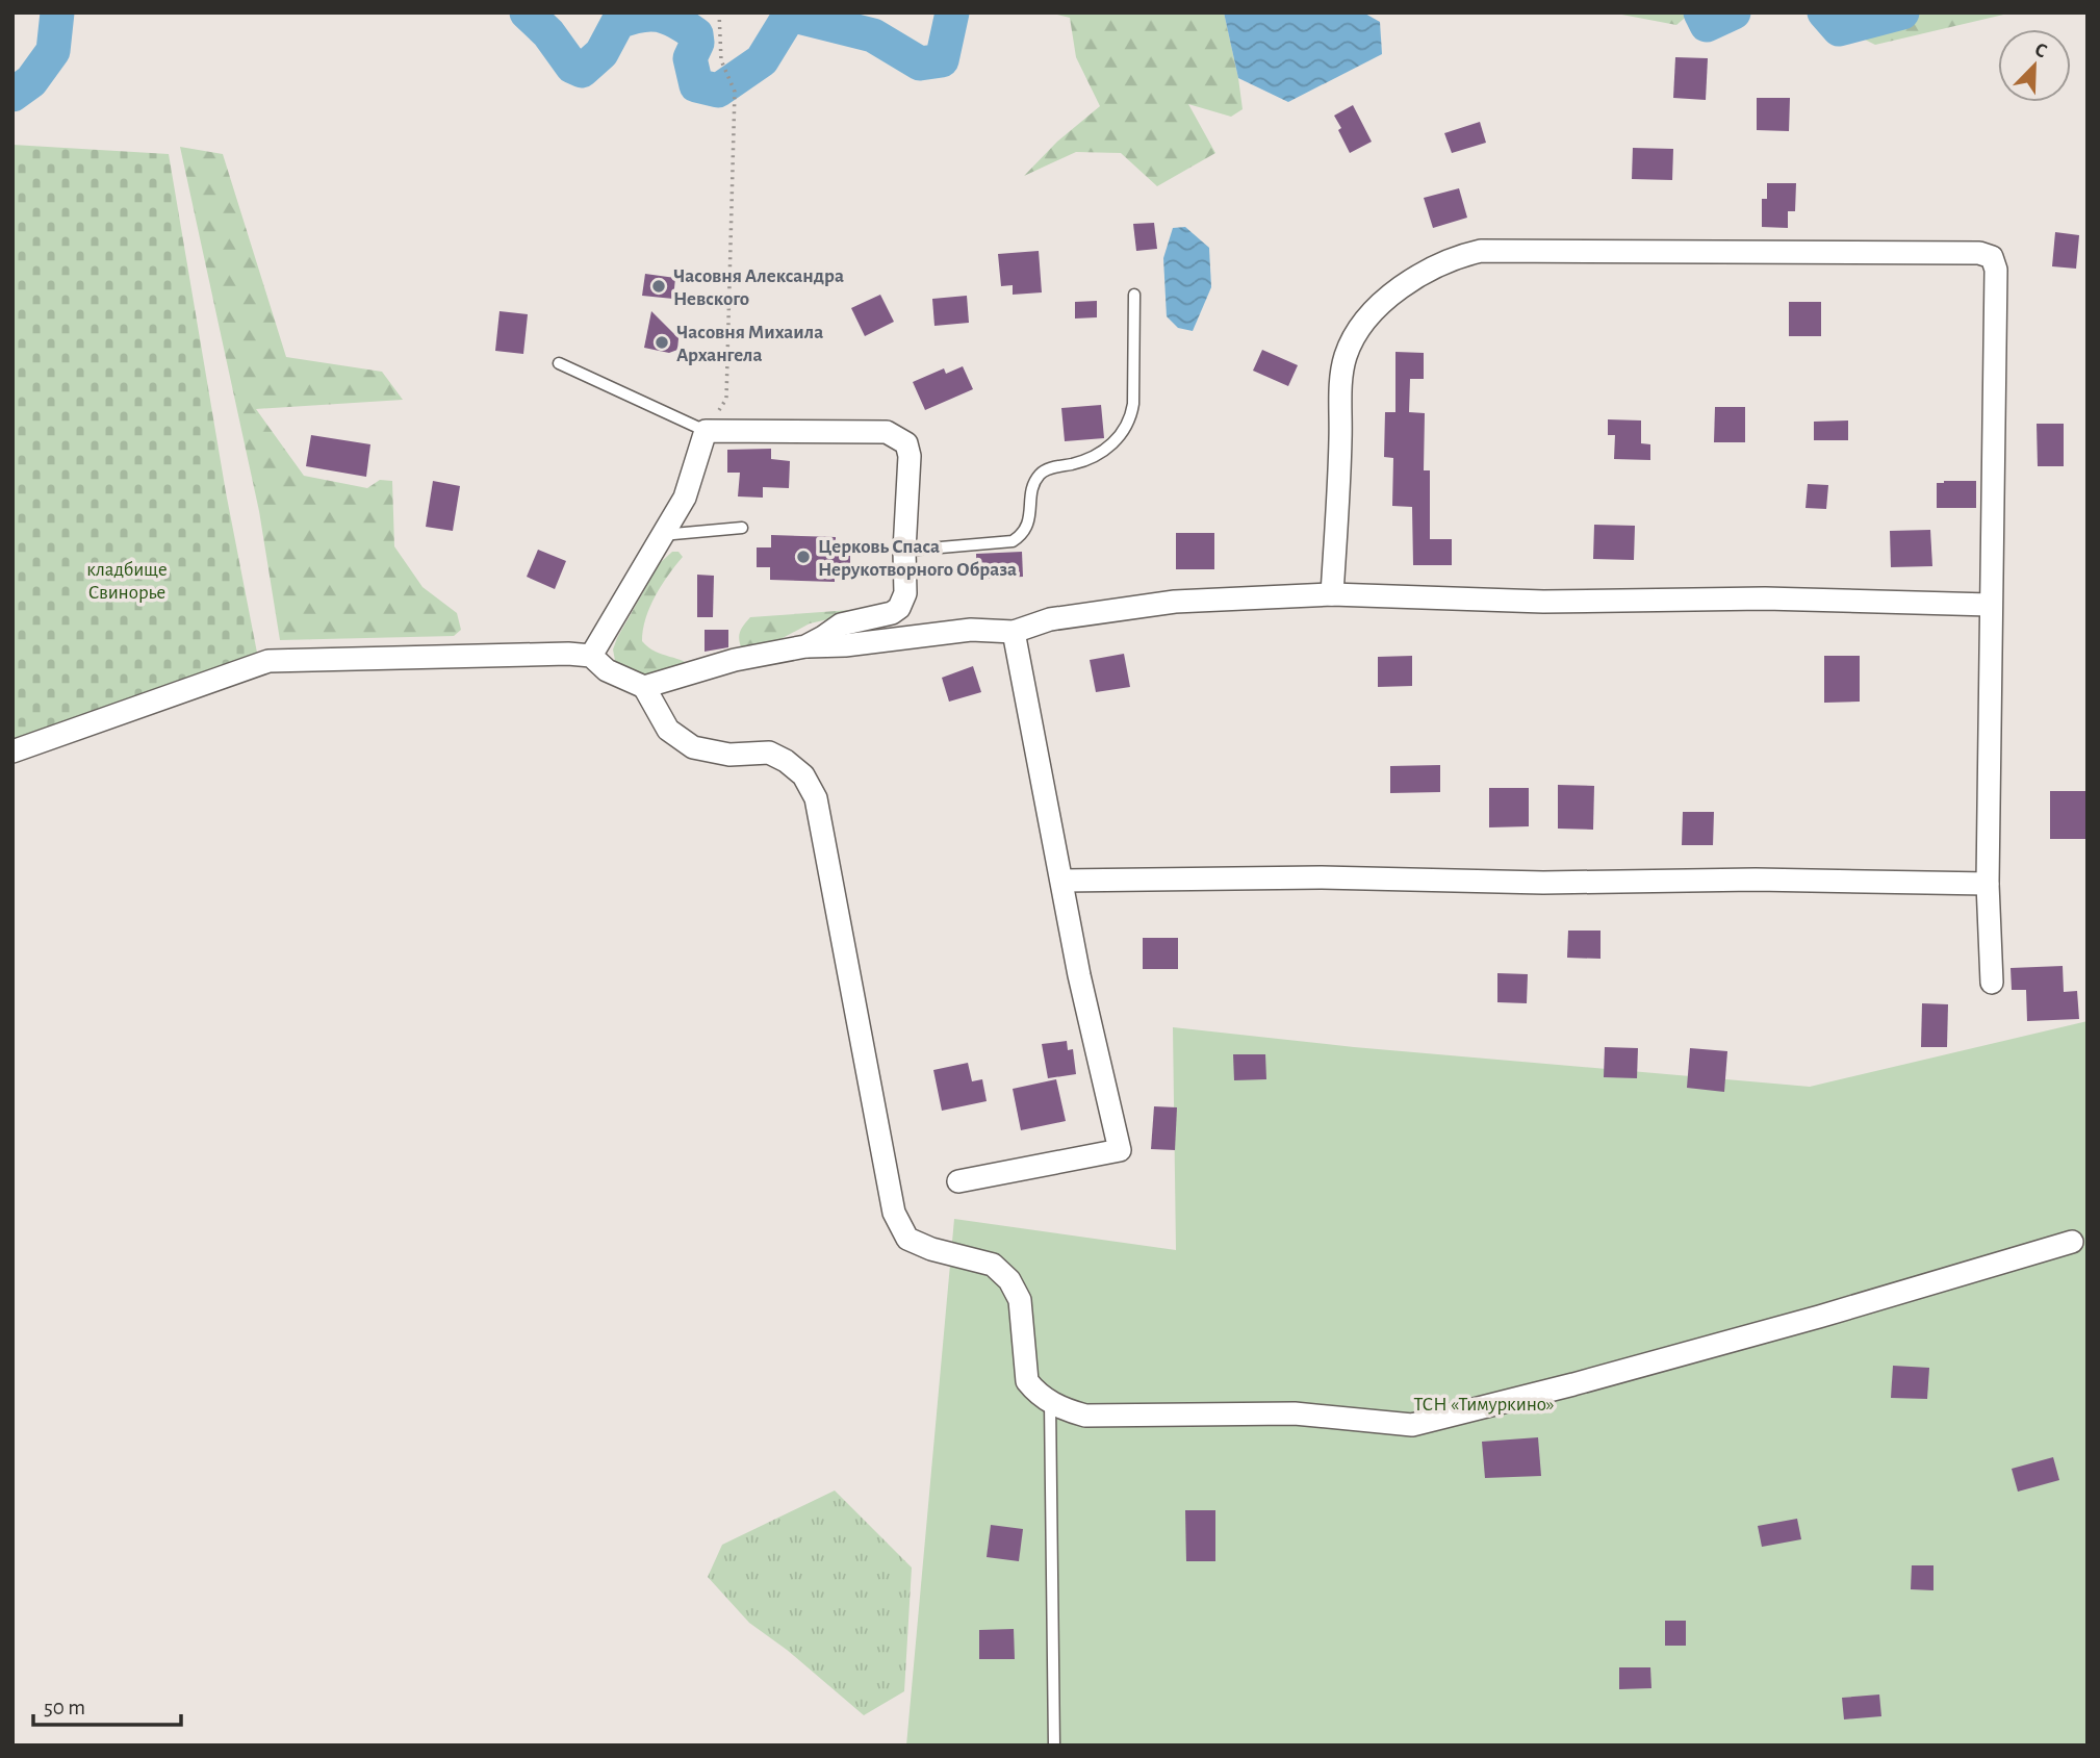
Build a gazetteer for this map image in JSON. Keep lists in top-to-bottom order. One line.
{"parks":["кладбище Свинорье","ТСН «Тимуркино»"],"places":["Часовня Александра Невского","Часовня Михаила Архангела","Церковь Спаса Нерукотворного Образа"],"scale_bar":"50 m","north":"top right"}
